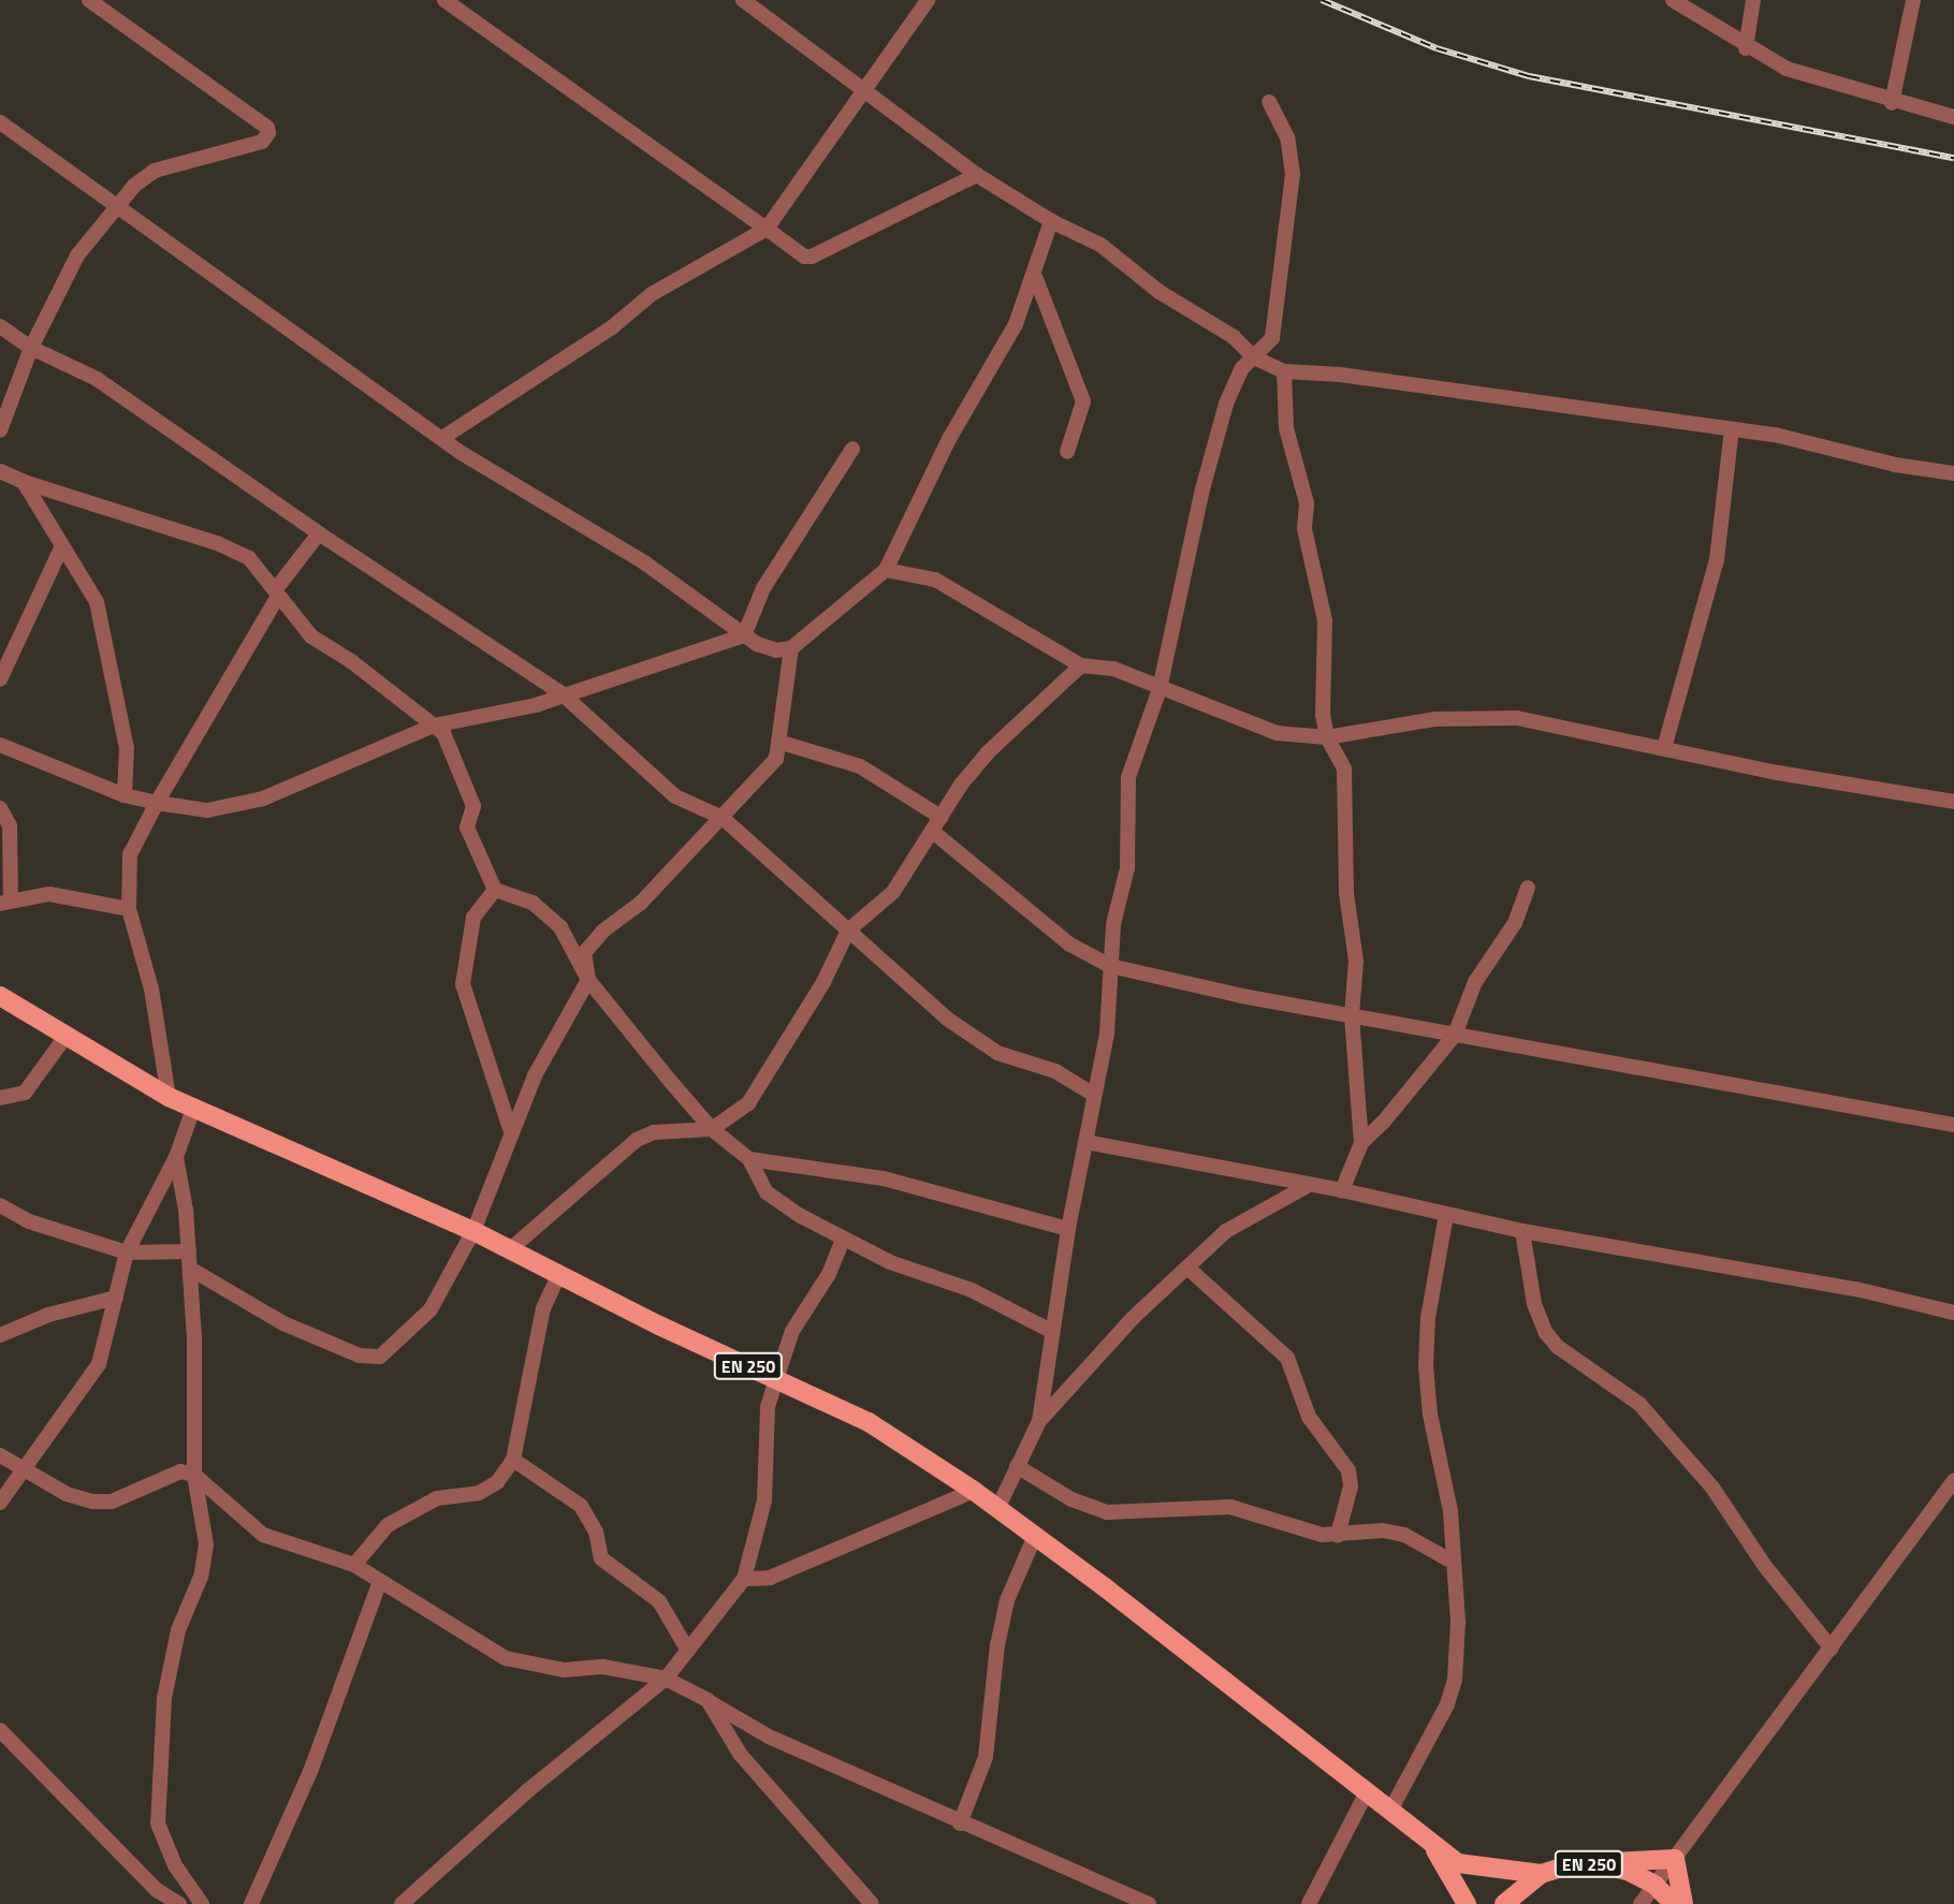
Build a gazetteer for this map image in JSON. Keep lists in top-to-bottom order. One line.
{"streets":{"main road":["EN 250"]}}
